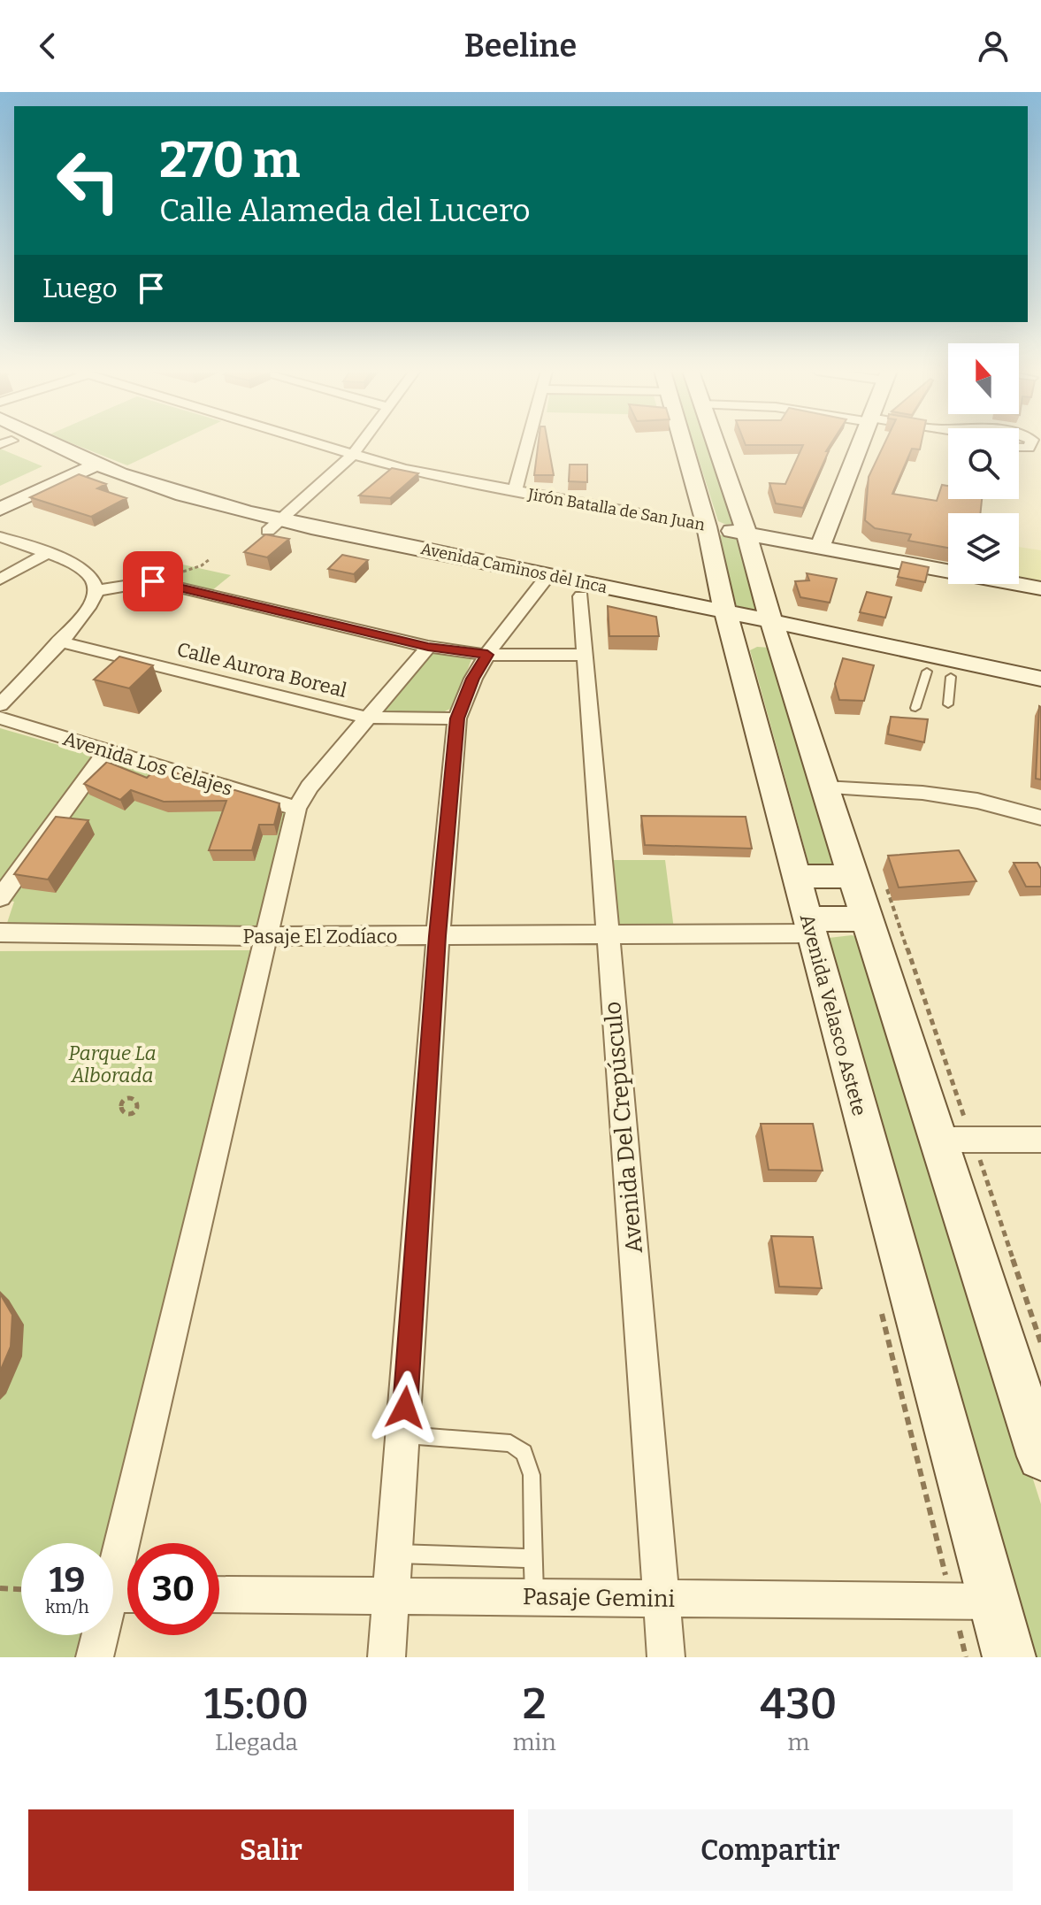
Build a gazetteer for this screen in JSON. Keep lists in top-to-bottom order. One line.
{"streets":{"main road":["Jirón Batalla de San Juan","Avenida Caminos del Inca","Avenida Velasco Astete"],"street":["Calle Aurora Boreal","Avenida Los Celajes","Pasaje El Zodíaco","Avenida Del Crepúsculo","Pasaje Gemini"]},"crossings":[["Jirón Batalla de San Juan","Avenida Velasco Astete"],["Avenida Caminos del Inca","Avenida Velasco Astete"],["Avenida Caminos del Inca","Avenida Del Crepúsculo"],["Pasaje El Zodíaco","Avenida Velasco Astete"],["Pasaje El Zodíaco","Avenida Del Crepúsculo"],["Avenida Velasco Astete","Pasaje Gemini"],["Avenida Del Crepúsculo","Pasaje Gemini"]],"parks":["Parque La Alborada"],"north":"top","page":{"header":"Beeline","turn":["270 m","Calle Alameda del Lucero"],"then":"Luego","speed":"19 km/h","limit":"30","eta":["15:00","Llegada","2","min","430","m"],"buttons":["Salir","Compartir"]}}
